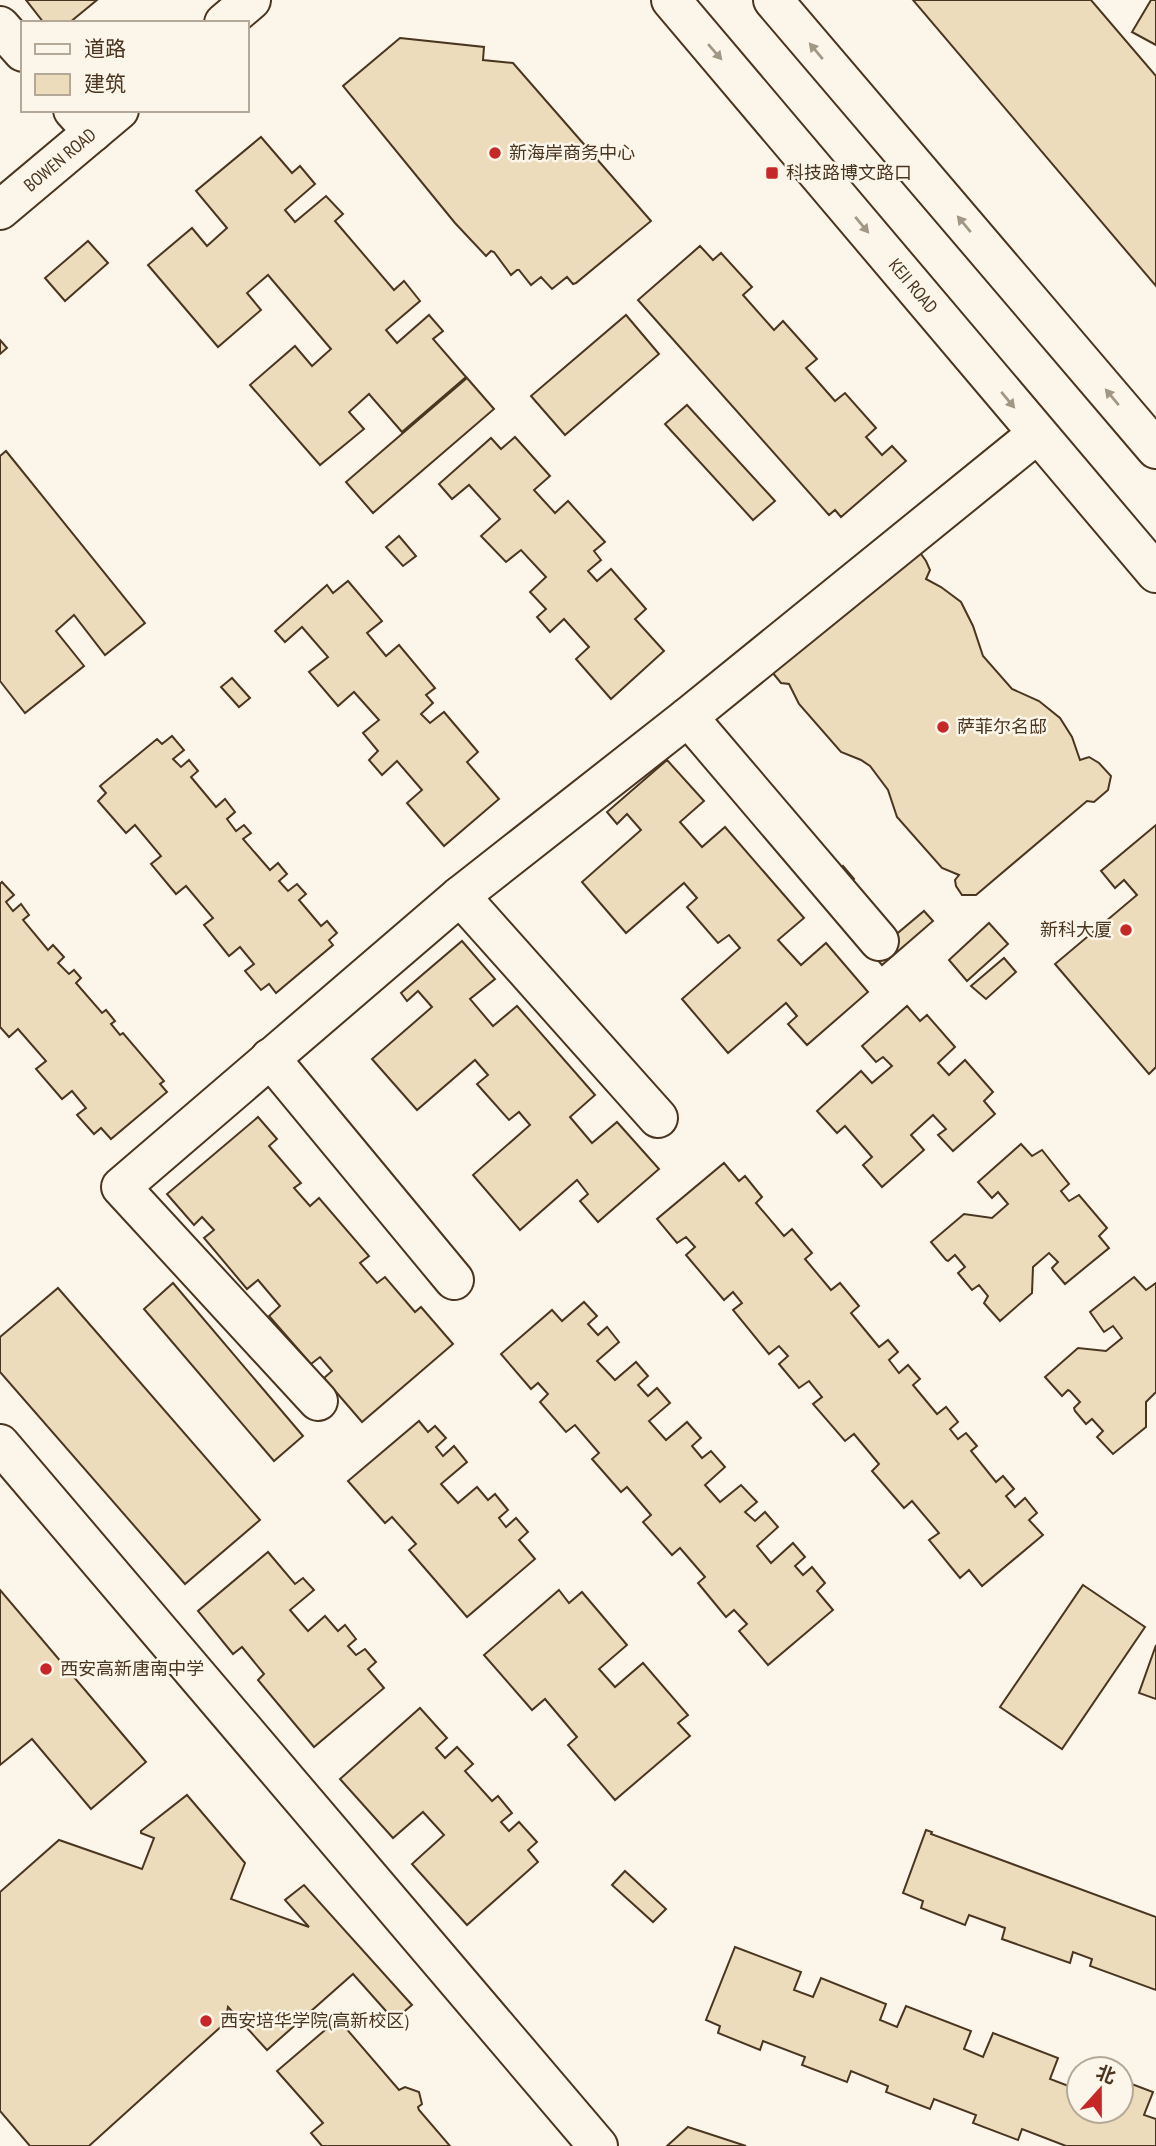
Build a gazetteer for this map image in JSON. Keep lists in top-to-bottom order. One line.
{"streets":{"street":["BOWEN ROAD","KEJI ROAD"]},"places":{"other":["新海岸商务中心","萨菲尔名邸","新科大厦","西安高新唐南中学","西安培华学院(高新校区)"],"transit":["科技路博文路口"]},"legend":["道路","建筑"],"north":"top"}
